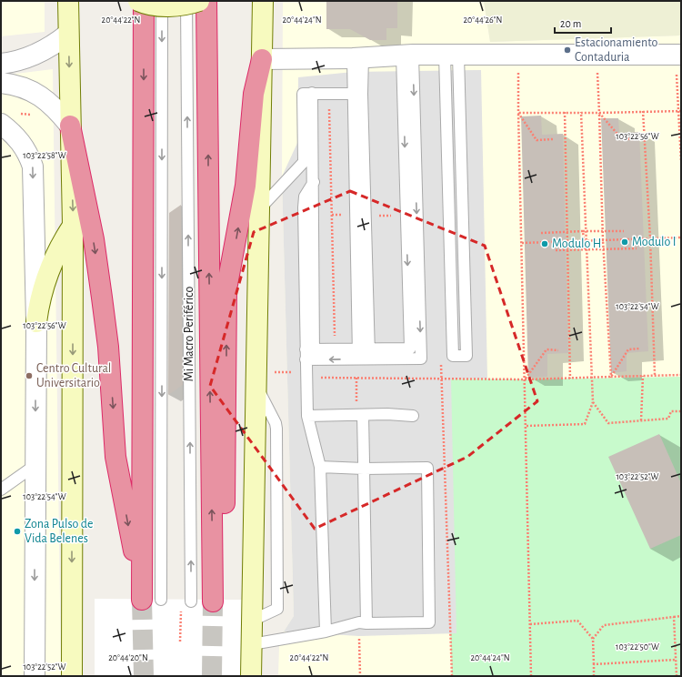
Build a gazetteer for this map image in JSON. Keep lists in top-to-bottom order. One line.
{"streets":{"lane":["Mi Macro Periférico"]},"places":["Estacionamiento Contaduria","Modulo I","Modulo H","Centro Cultural Universitario","Zona Pulso de Vida Belenes"],"scale_bar":"20 m","coordinates":["20°44'22\"N","20°44'24\"N","20°44'26\"N","103°22'56\"W","103°22'58\"W","103°22'54\"W","103°22'52\"W","103°22'50\"W","20°44'20\"N"]}
